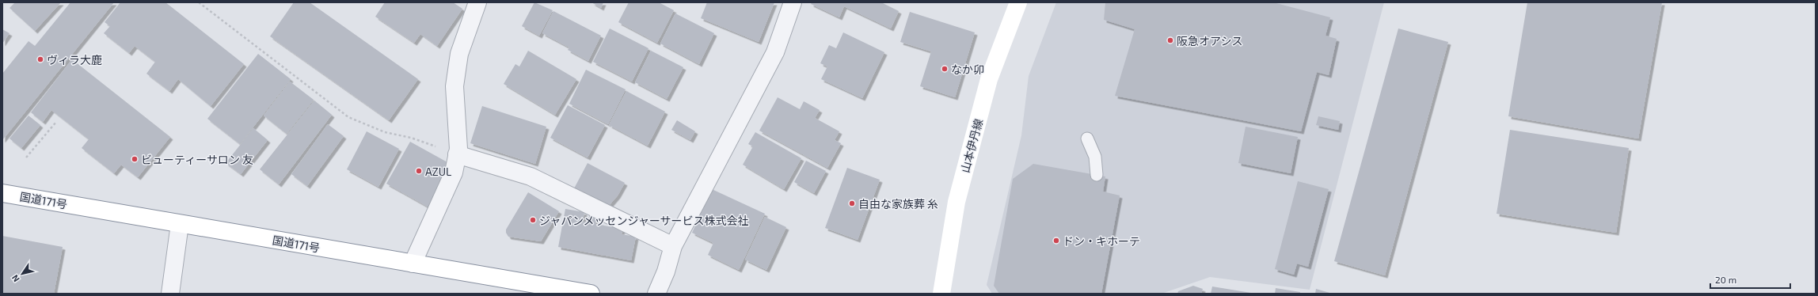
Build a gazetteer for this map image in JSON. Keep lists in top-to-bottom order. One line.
{"streets":{"main road":["山本伊丹線","国道171号"]},"places":["阪急オアシス","ヴィラ大鹿","なか卯","ビューティーサロン 友","AZUL","自由な家族葬 糸","ジャパンメッセンジャーサービス株式会社","ドン・キホーテ"],"scale_bar":"20 m","north":"bottom left"}
